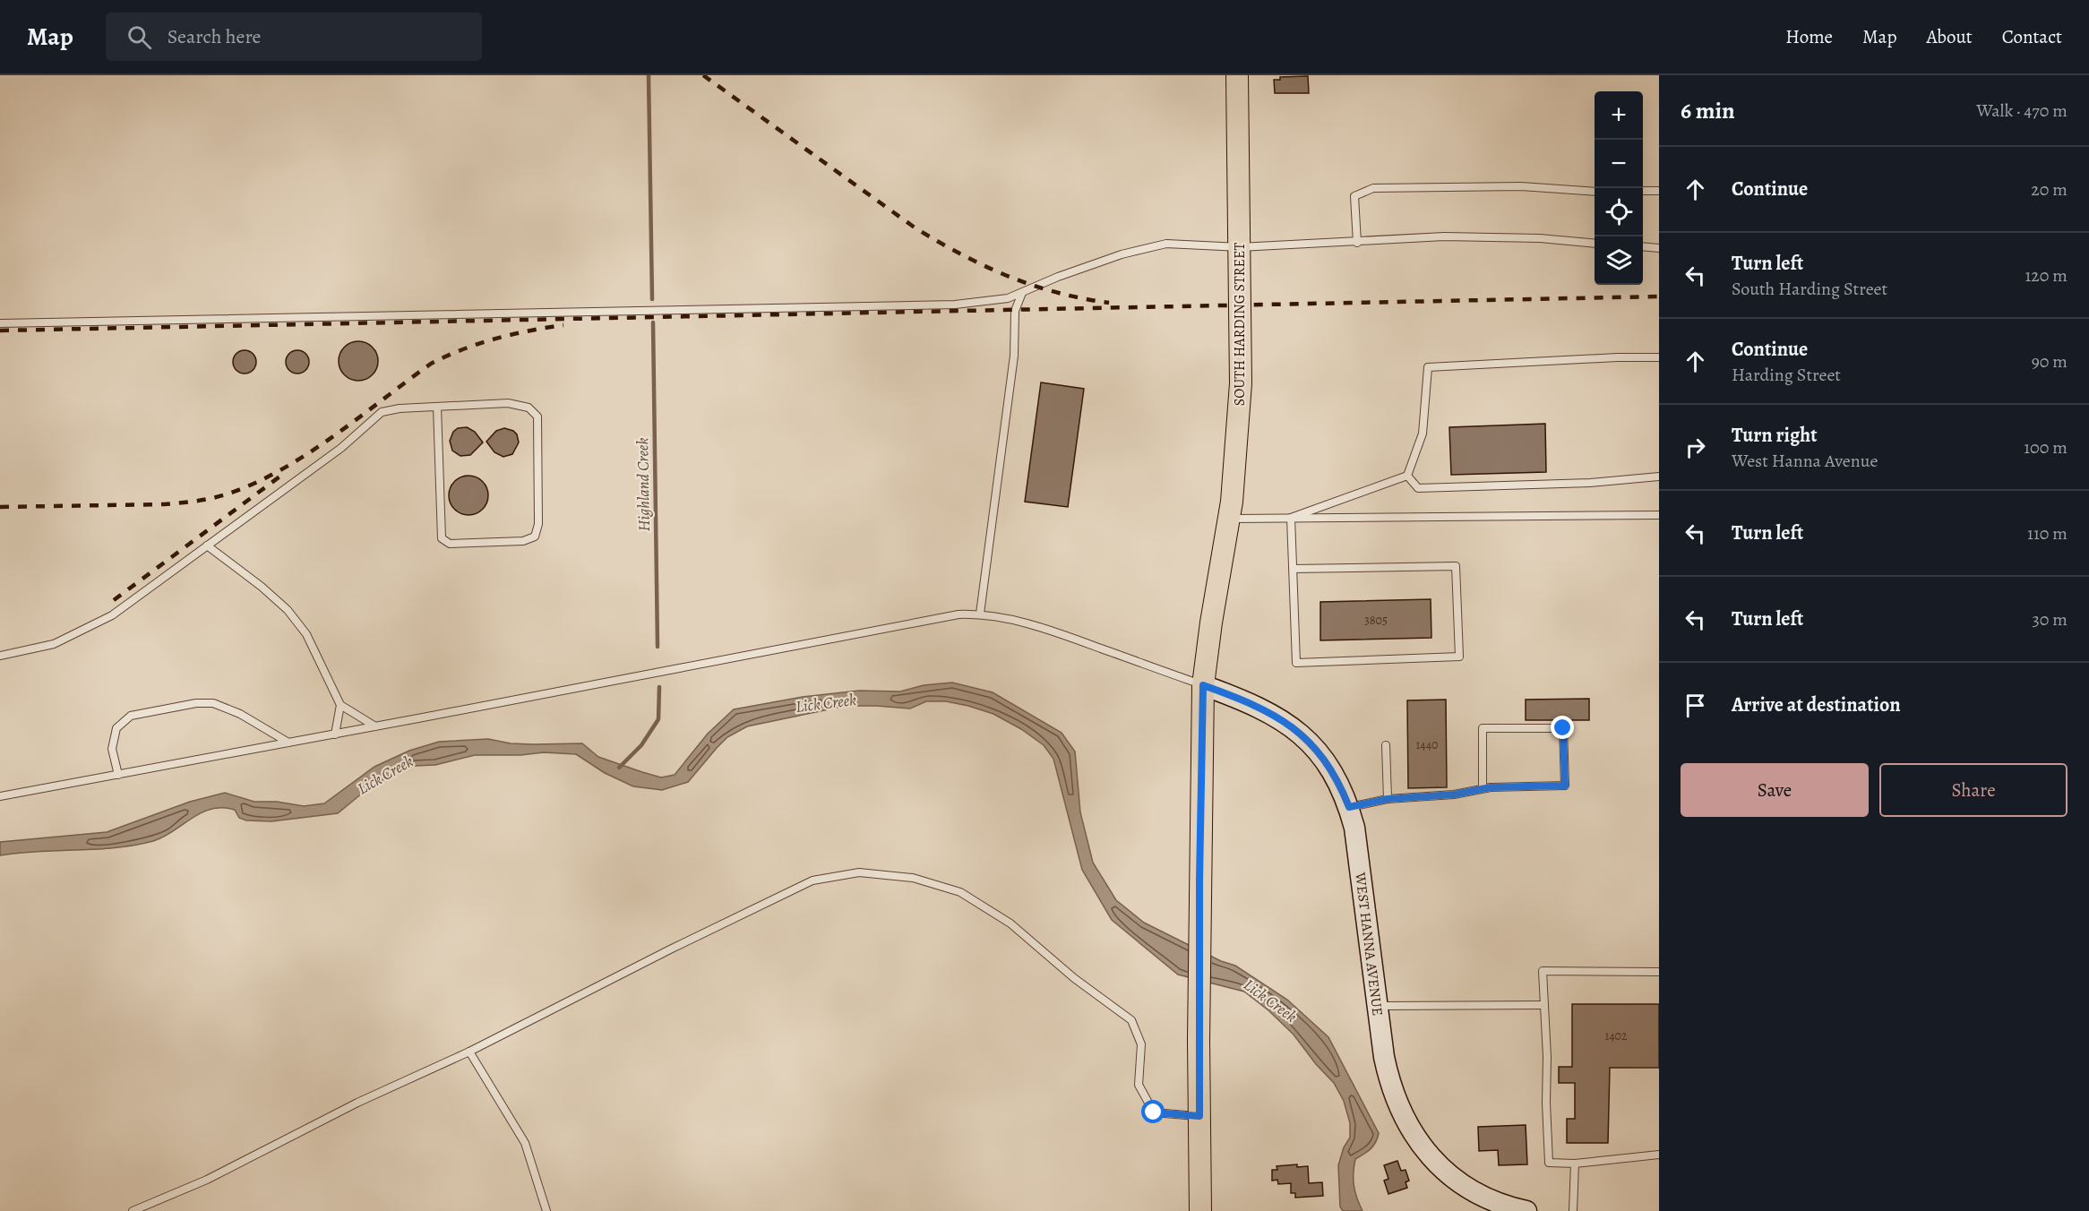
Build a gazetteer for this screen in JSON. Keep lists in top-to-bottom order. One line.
{"streets":{"main road":["SOUTH HARDING STREET","WEST HANNA AVENUE"]},"crossings":[["SOUTH HARDING STREET","WEST HANNA AVENUE"]],"water":["Highland Creek","Lick Creek"],"house_numbers":["3805","1440","1402"],"page":{"header":"Map","search":"Search here","nav":["Home","Map","About","Contact"],"heading":["6 min","Walk · 470 m"],"map_buttons":["+","−"],"list":[["Continue","20 m"],["Turn left","South Harding Street","120 m"],["Continue","Harding Street","90 m"],["Turn right","West Hanna Avenue","100 m"],["Turn left","110 m"],["Turn left","30 m"],"Arrive at destination"],"buttons":["Save","Share"]}}
